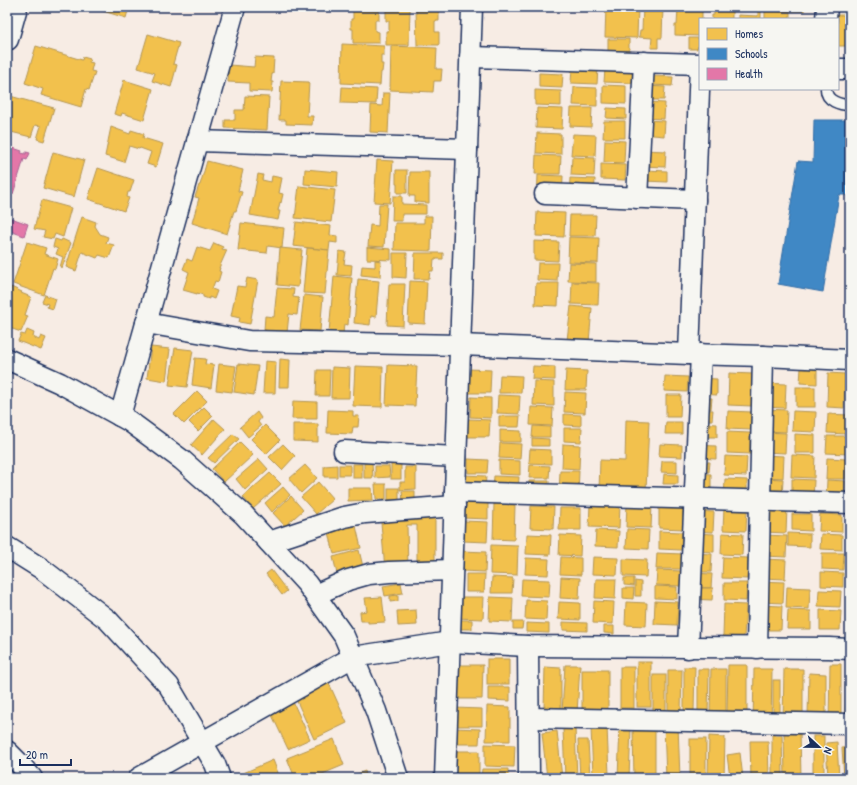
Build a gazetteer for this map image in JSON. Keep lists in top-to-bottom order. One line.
{"legend":["Homes","Schools","Health"],"scale_bar":"20 m","north":"right"}
